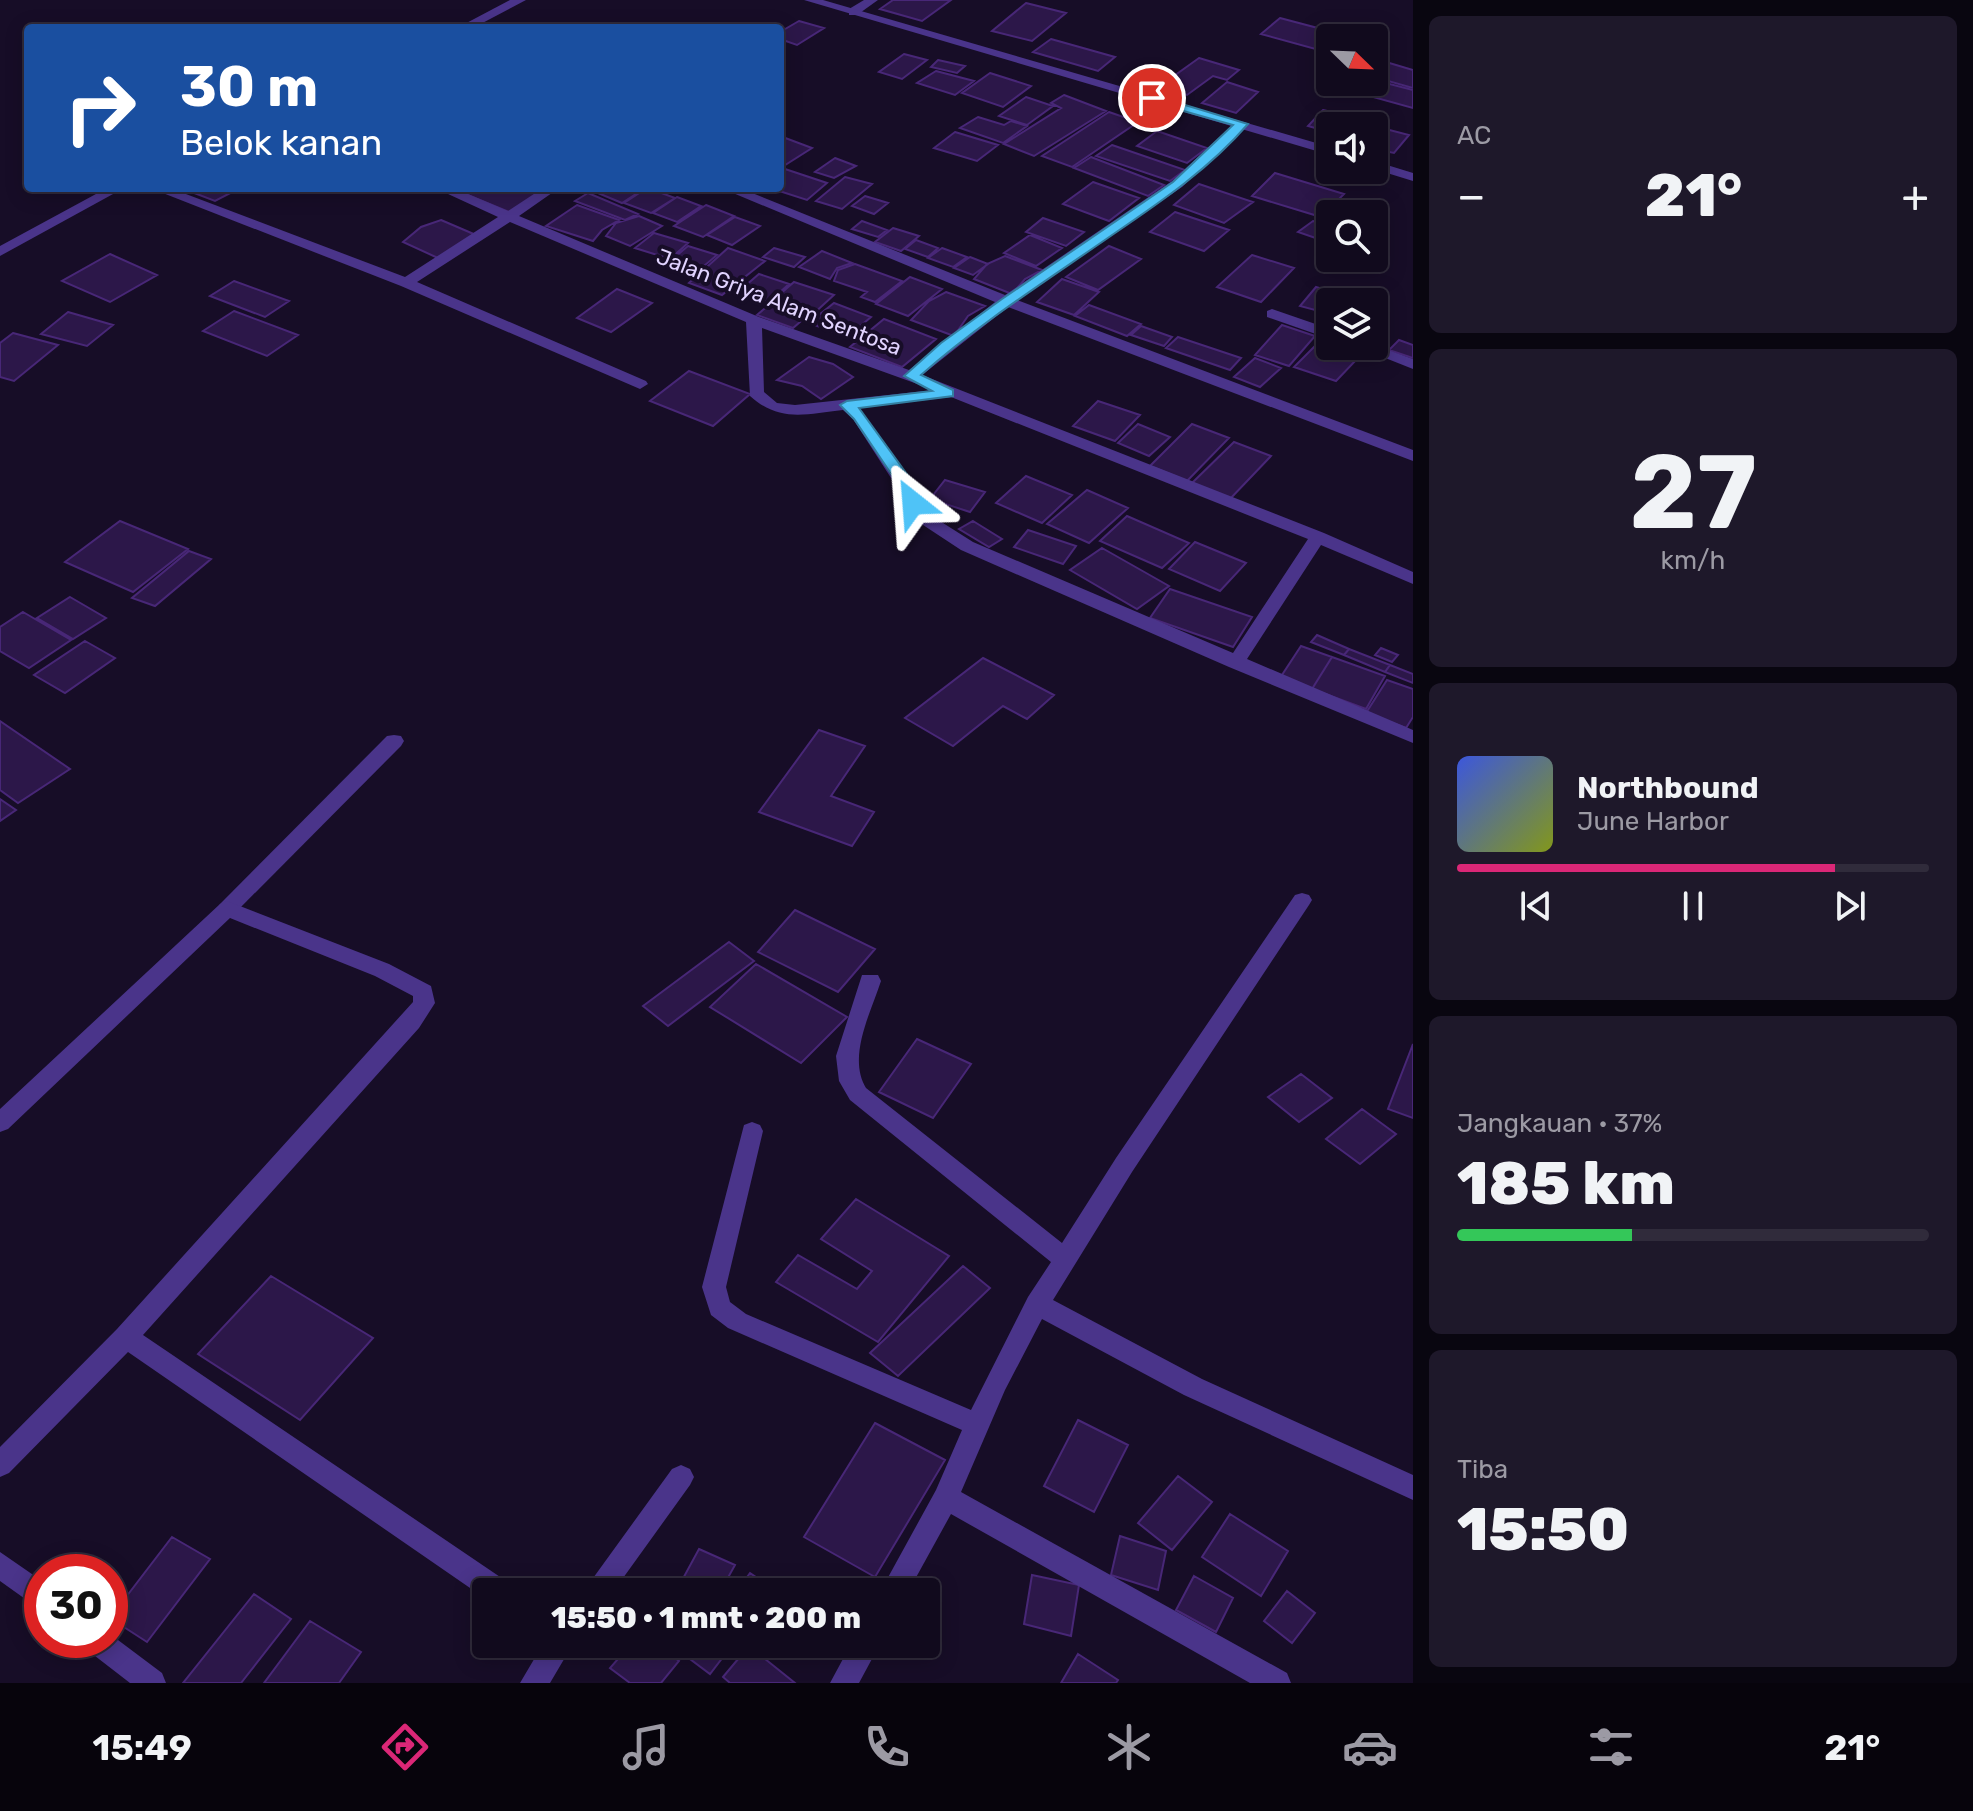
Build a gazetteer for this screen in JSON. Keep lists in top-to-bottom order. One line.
{"streets":{"street":["Jalan Griya Alam Sentosa"]},"north":"bottom right","page":{"tile":["AC",["27","km/h"],["Jangkauan · 37%","185 km"],["Tiba","15:50"]],"turn":["30 m","Belok kanan"],"heat":["−","21°","+"],"song":["Northbound","June Harbor"],"limit":"30","trip":"15:50 · 1 mnt · 200 m","tabs":["15:49","21°"]}}
